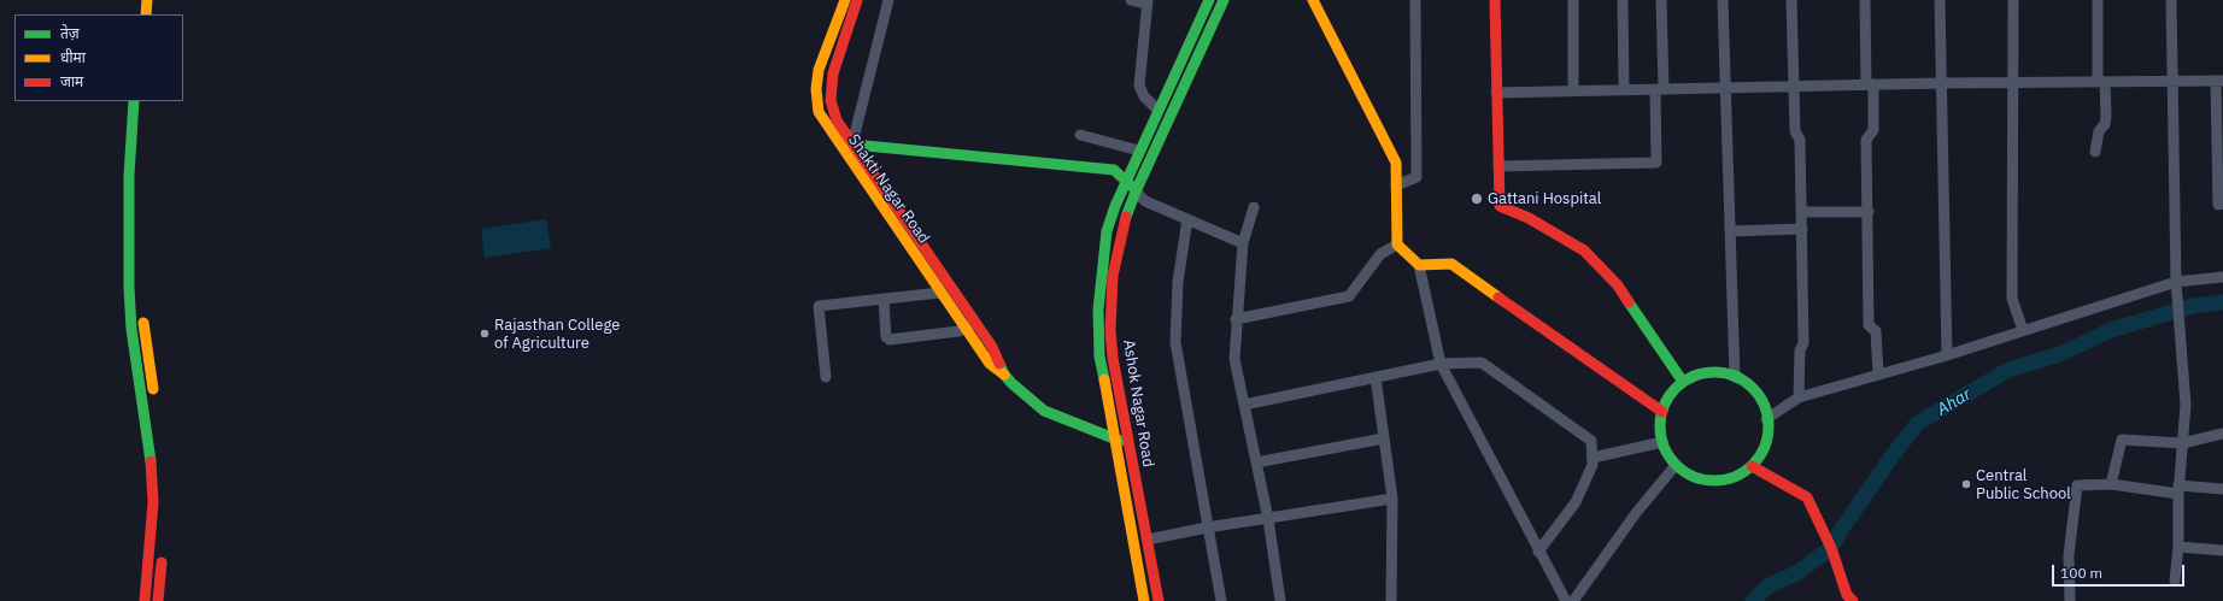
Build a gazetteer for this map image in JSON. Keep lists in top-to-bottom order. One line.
{"streets":{"main road":["Shakti Nagar Road","Ashok Nagar Road"]},"crossings":[["Shakti Nagar Road","Ashok Nagar Road"]],"water":["Ahar"],"places":["Gattani Hospital","Rajasthan College of Agriculture","Central Public School"],"legend":["तेज़","धीमा","जाम"],"scale_bar":"100 m"}
